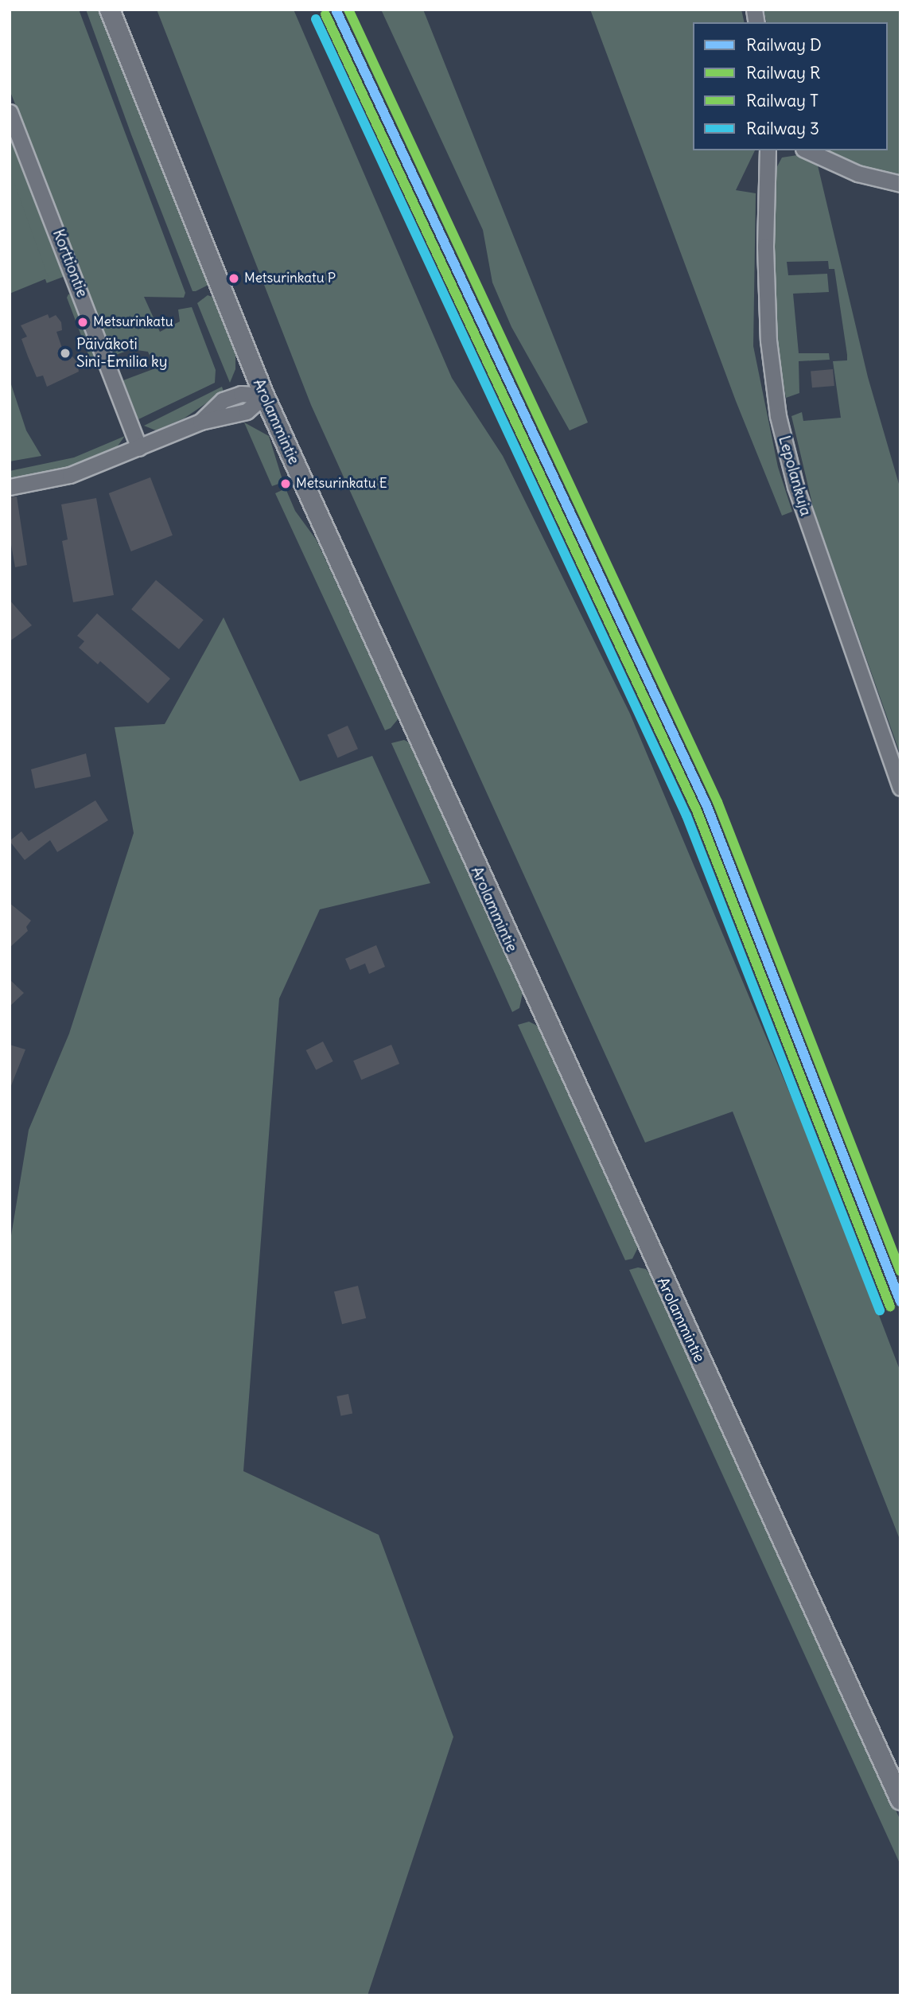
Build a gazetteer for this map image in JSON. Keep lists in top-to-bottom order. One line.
{"streets":{"street":["Korttiontie","Arolammintie","Lepolankuja"]},"places":["Metsurinkatu P","Metsurinkatu","Päiväkoti Sini-Emilia ky","Metsurinkatu E"],"lines":["rail line D","rail line T","rail line R","rail line 3"],"legend":["Railway D","Railway R","Railway T","Railway 3"]}
